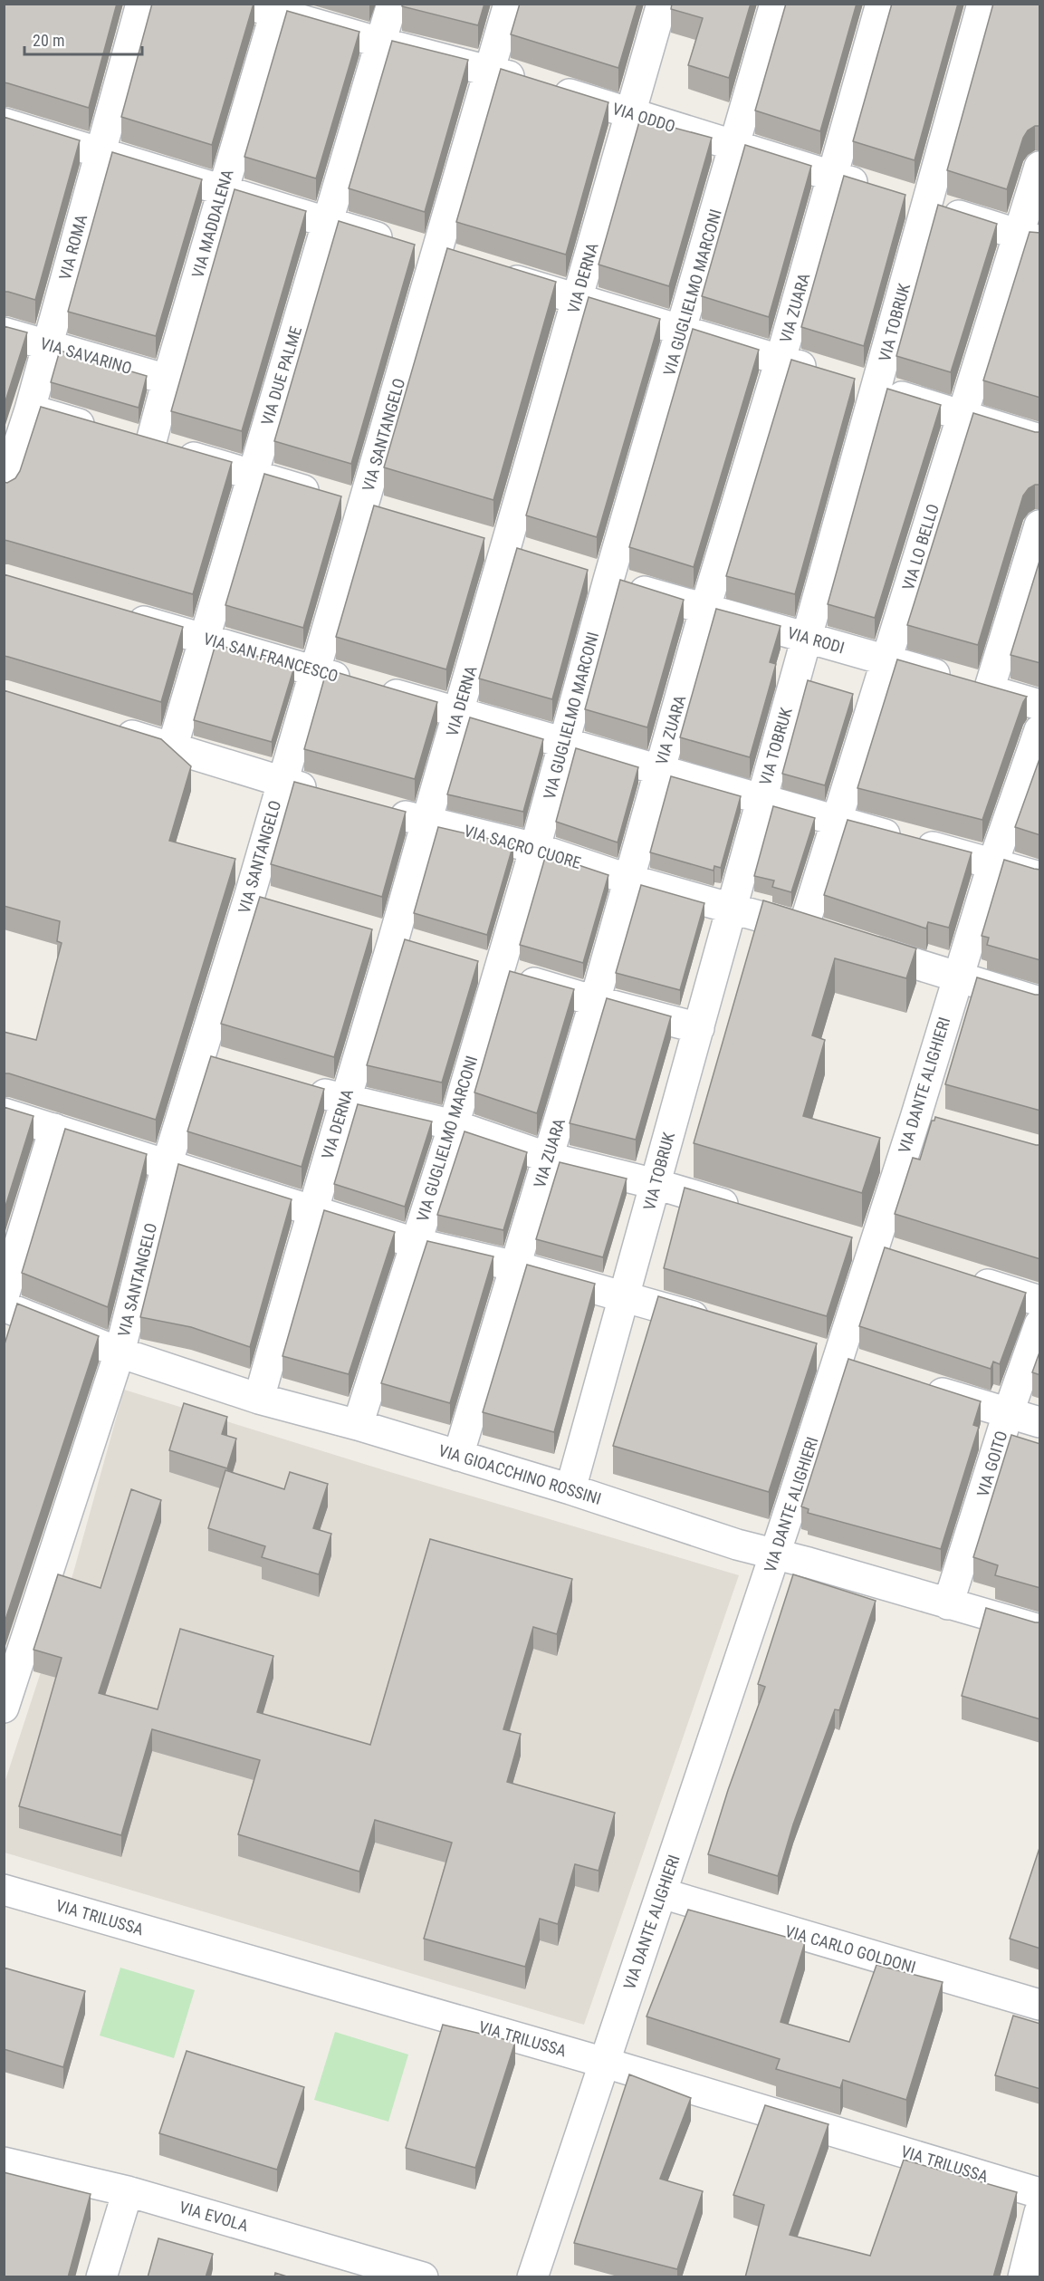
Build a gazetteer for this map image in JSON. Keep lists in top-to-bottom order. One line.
{"streets":{"street":["VIA ODDO","VIA MADDALENA","VIA ROMA","VIA DERNA","VIA GUGLIELMO MARCONI","VIA ZUARA","VIA TOBRUK","VIA SAVARINO","VIA DUE PALME","VIA SANTANGELO","VIA LO BELLO","VIA RODI","VIA SAN FRANCESCO","VIA SACRO CUORE","VIA DANTE ALIGHIERI","VIA GOITO","VIA GIOACCHINO ROSSINI","VIA TRILUSSA","VIA CARLO GOLDONI","VIA EVOLA"]},"crossings":[["VIA ODDO","VIA MADDALENA"],["VIA ODDO","VIA DERNA"],["VIA ODDO","VIA GUGLIELMO MARCONI"],["VIA ODDO","VIA ZUARA"],["VIA ODDO","VIA TOBRUK"],["VIA ODDO","VIA DUE PALME"],["VIA ODDO","VIA SANTANGELO"],["VIA ODDO","VIA LO BELLO"],["VIA MADDALENA","VIA SAVARINO"],["VIA ROMA","VIA SAVARINO"],["VIA DERNA","VIA SAN FRANCESCO"],["VIA DERNA","VIA SACRO CUORE"],["VIA DERNA","VIA GIOACCHINO ROSSINI"],["VIA GUGLIELMO MARCONI","VIA RODI"],["VIA GUGLIELMO MARCONI","VIA SAN FRANCESCO"],["VIA GUGLIELMO MARCONI","VIA SACRO CUORE"],["VIA GUGLIELMO MARCONI","VIA GIOACCHINO ROSSINI"],["VIA ZUARA","VIA RODI"],["VIA ZUARA","VIA SAN FRANCESCO"],["VIA ZUARA","VIA SACRO CUORE"],["VIA ZUARA","VIA GIOACCHINO ROSSINI"],["VIA TOBRUK","VIA RODI"],["VIA TOBRUK","VIA SAN FRANCESCO"],["VIA TOBRUK","VIA SACRO CUORE"],["VIA TOBRUK","VIA GIOACCHINO ROSSINI"],["VIA DUE PALME","VIA SAN FRANCESCO"],["VIA SANTANGELO","VIA SAN FRANCESCO"],["VIA SANTANGELO","VIA GIOACCHINO ROSSINI"],["VIA LO BELLO","VIA RODI"],["VIA LO BELLO","VIA SAN FRANCESCO"],["VIA LO BELLO","VIA SACRO CUORE"],["VIA SAN FRANCESCO","VIA DANTE ALIGHIERI"],["VIA SACRO CUORE","VIA DANTE ALIGHIERI"],["VIA DANTE ALIGHIERI","VIA GIOACCHINO ROSSINI"],["VIA DANTE ALIGHIERI","VIA TRILUSSA"],["VIA DANTE ALIGHIERI","VIA CARLO GOLDONI"],["VIA GOITO","VIA GIOACCHINO ROSSINI"]],"scale_bar":"20 m"}
